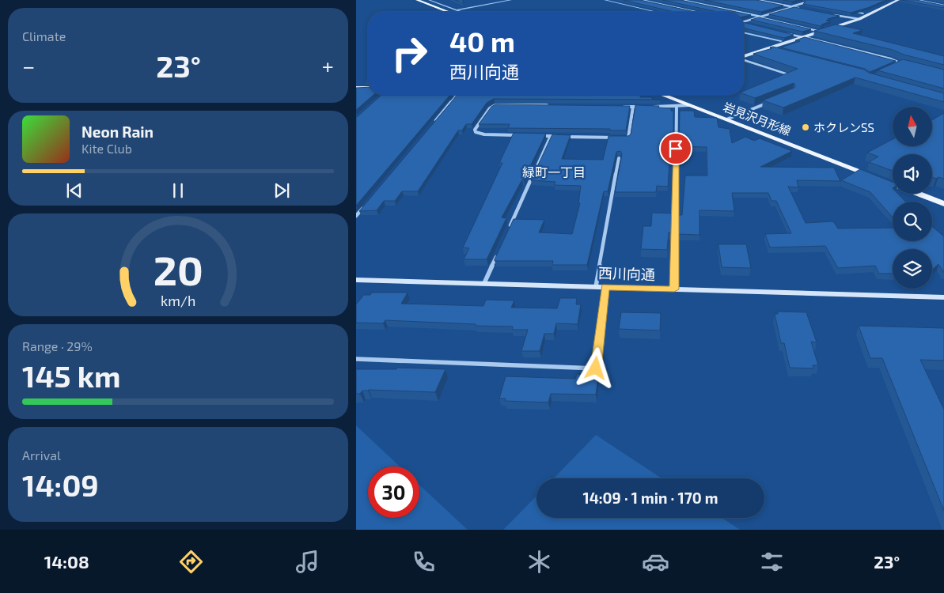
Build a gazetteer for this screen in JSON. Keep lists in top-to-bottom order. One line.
{"streets":{"main road":["岩見沢月形線"],"street":["西川向通"]},"districts":["緑町一丁目"],"places":["ホクレンSS"],"north":"top","page":{"tile":["Climate",["Range · 29%","145 km"],["Arrival","14:09"]],"turn":["40 m","西川向通"],"heat":["−","23°","+"],"song":["Neon Rain","Kite Club"],"limit":"30","trip":"14:09 · 1 min · 170 m","tabs":["14:08","23°"],"gauge":["20","km/h"]}}
